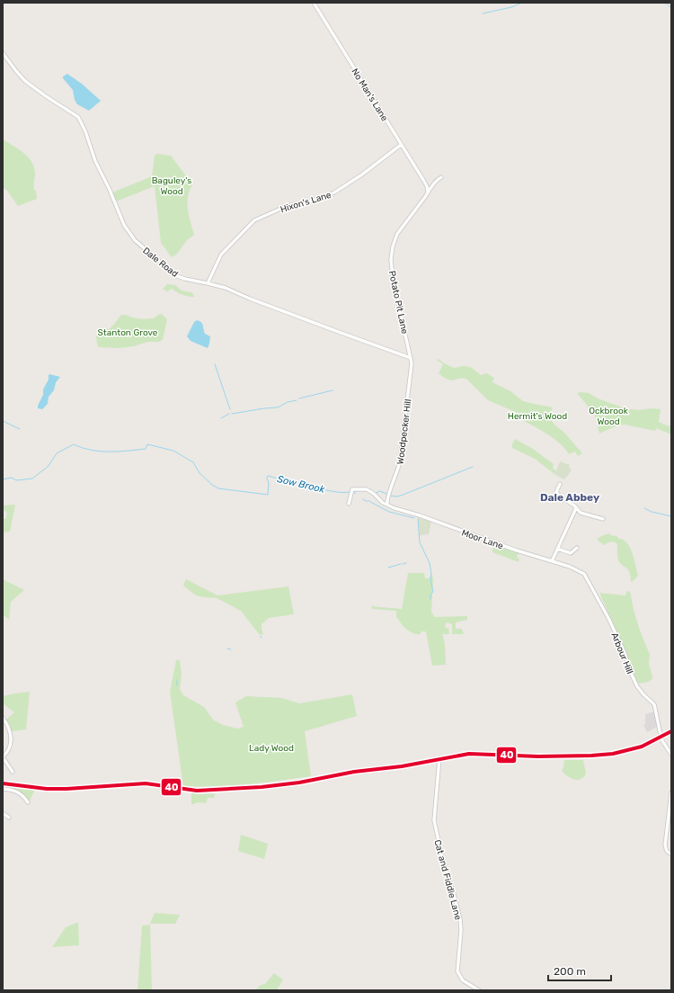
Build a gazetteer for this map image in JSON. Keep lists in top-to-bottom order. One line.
{"streets":{"street":["No Man's Lane","Hixon's Lane","Dale Road","Potato Pit Lane","Woodpecker Hill","Moor Lane","Arbour Hill","Cat and Fiddle Lane"]},"crossings":[["No Man's Lane","Hixon's Lane"],["Hixon's Lane","Dale Road"],["Dale Road","Potato Pit Lane"],["Dale Road","Woodpecker Hill"],["Potato Pit Lane","Woodpecker Hill"],["Woodpecker Hill","Moor Lane"],["Moor Lane","Arbour Hill"]],"districts":["Dale Abbey"],"water":["Sow Brook"],"parks":["Baguley's Wood","Stanton Grove","Ockbrook Wood","Hermit's Wood","Lady Wood"],"lines":["transit line 40"],"scale_bar":"200 m"}
